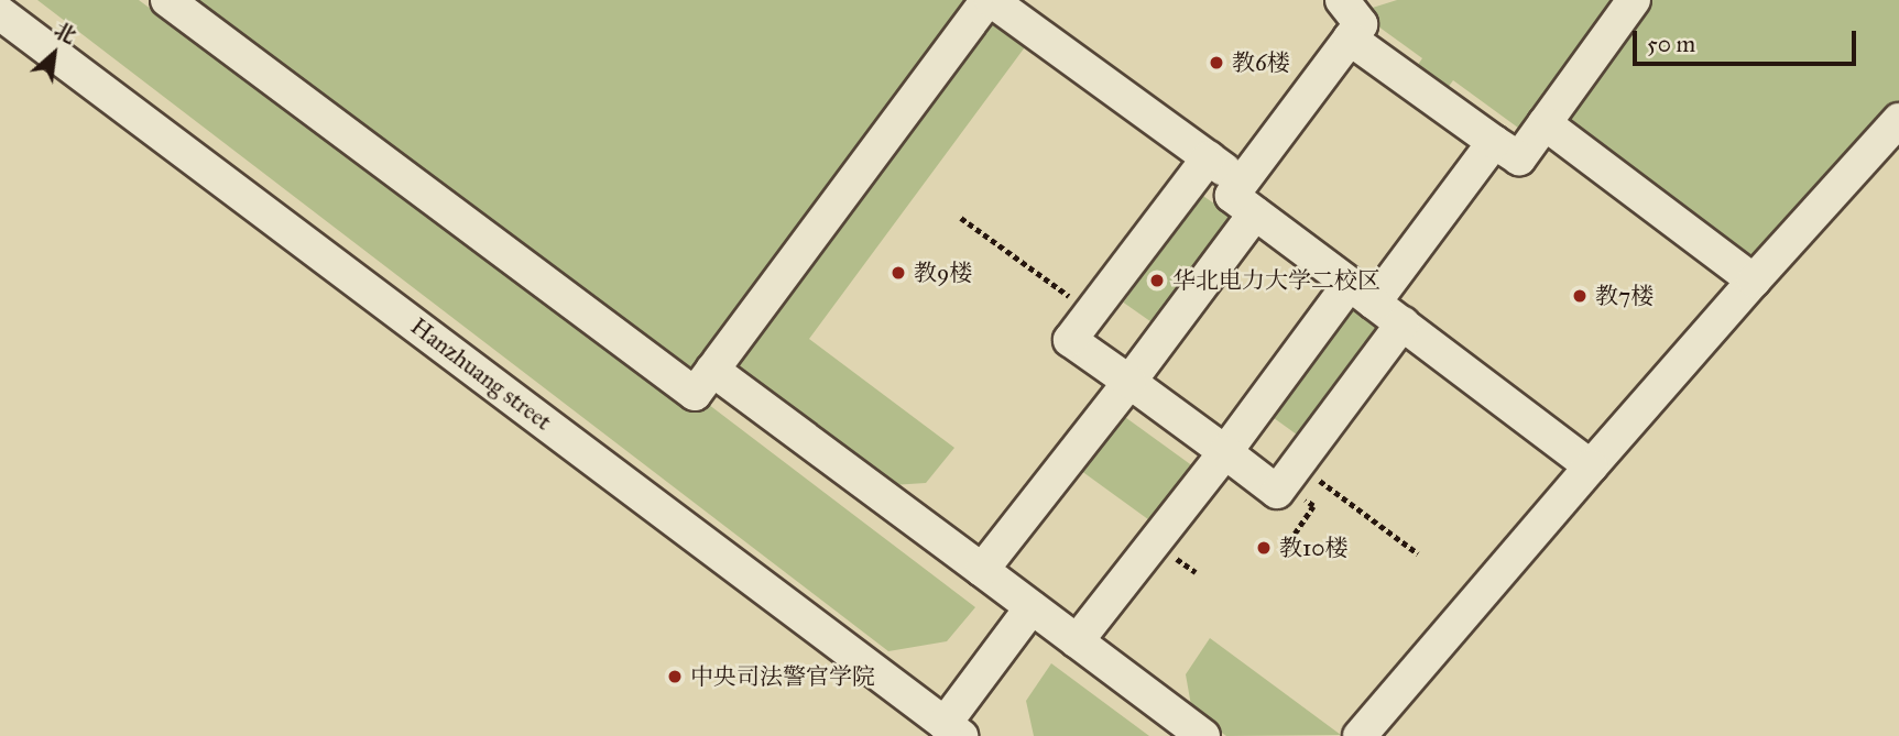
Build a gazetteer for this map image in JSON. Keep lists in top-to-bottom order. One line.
{"streets":{"street":["Hanzhuang street"]},"places":["教6楼","教9楼","华北电力大学二校区","教7楼","教10楼","中央司法警官学院"],"scale_bar":"50 m","north":"top right"}
